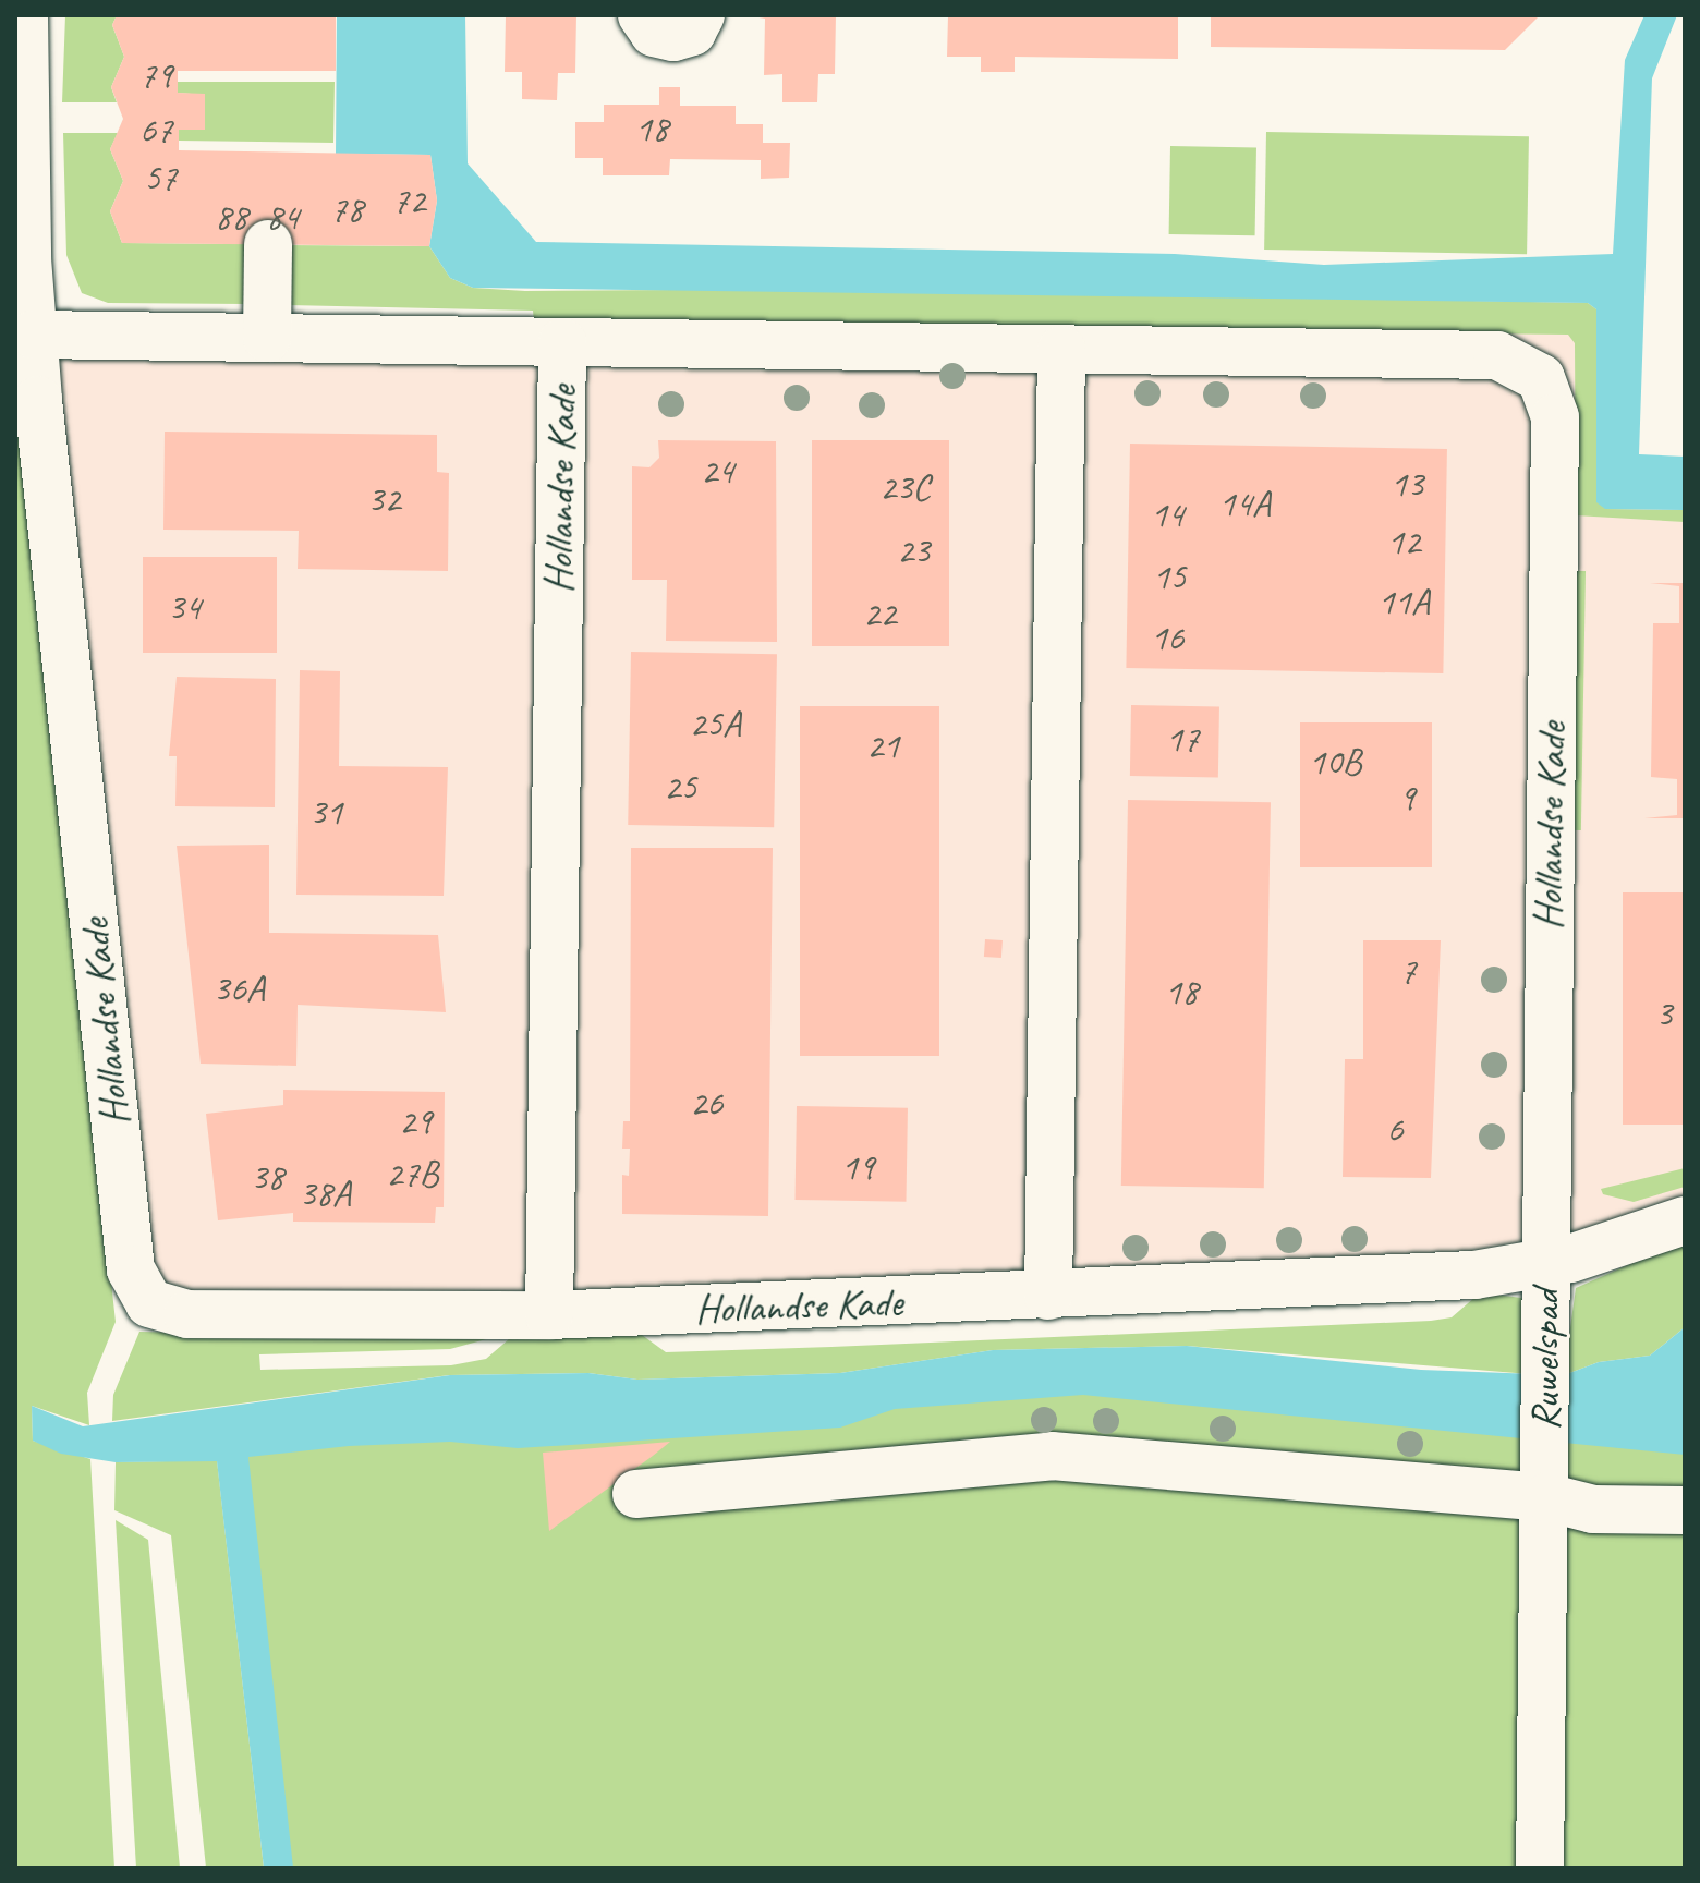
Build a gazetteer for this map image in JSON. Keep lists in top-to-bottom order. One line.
{"streets":{"street":["Hollandse Kade","Ruwelspad"]},"crossings":[["Hollandse Kade","Ruwelspad"]],"house_numbers":["79","18","67","57","72","78","88","84","24","13","23C","32","14A","14","12","23","15","11A","34","22","16","25A","17","21","10B","25","9","31","7","36A","18","3","26","29","6","19","27B","38","38A"]}
